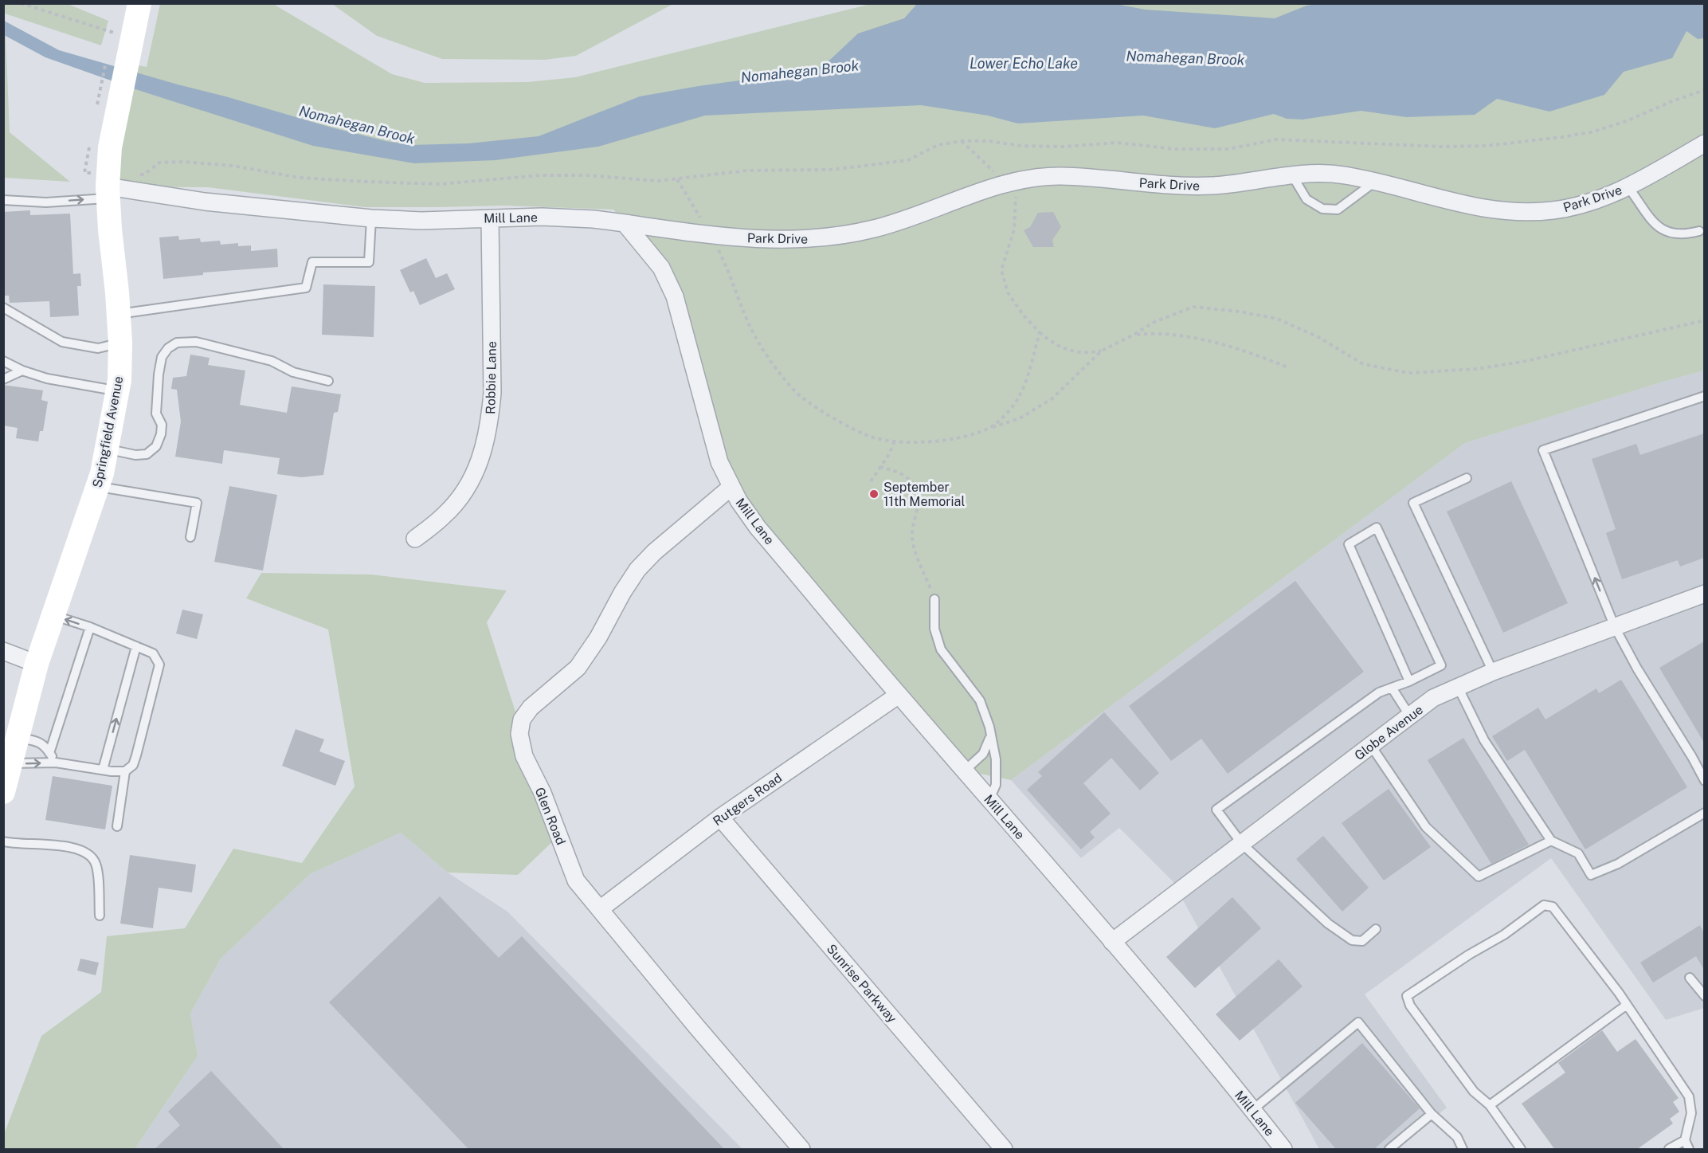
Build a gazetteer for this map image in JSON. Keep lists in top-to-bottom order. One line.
{"streets":{"main road":["Springfield Avenue"],"street":["Park Drive","Mill Lane","Robbie Lane","Globe Avenue","Rutgers Road","Glen Road","Sunrise Parkway"]},"crossings":[["Park Drive","Mill Lane"],["Mill Lane","Robbie Lane"],["Mill Lane","Springfield Avenue"],["Mill Lane","Globe Avenue"],["Mill Lane","Rutgers Road"],["Mill Lane","Glen Road"],["Rutgers Road","Glen Road"],["Rutgers Road","Sunrise Parkway"]],"water":["Nomahegan Brook","Lower Echo Lake"],"places":["September 11th Memorial"]}
